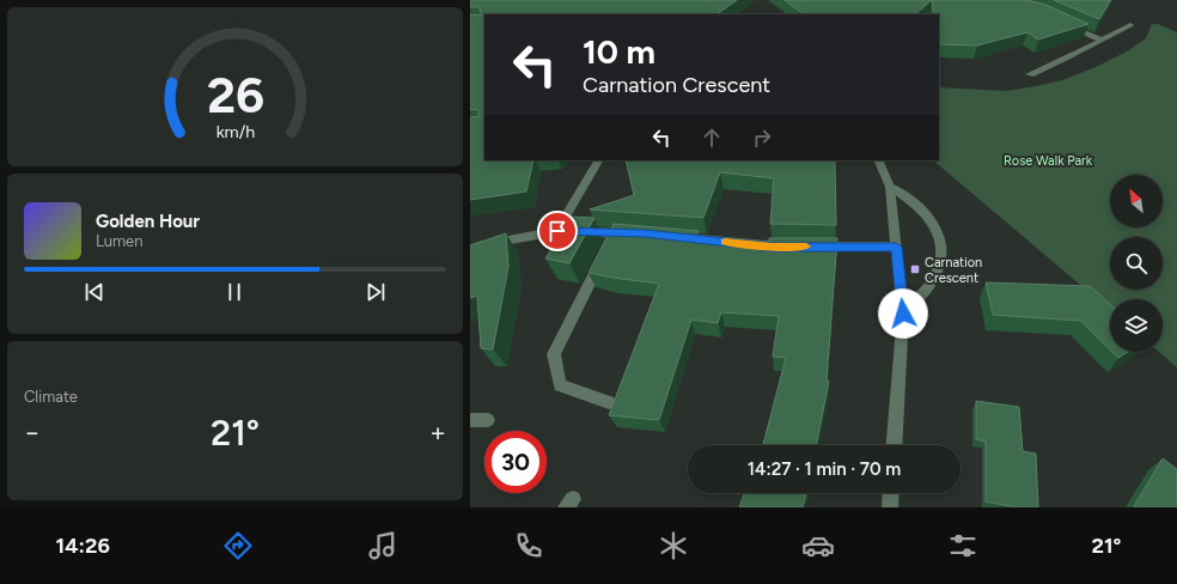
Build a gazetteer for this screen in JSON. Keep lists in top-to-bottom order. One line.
{"parks":["Rose Walk Park"],"places":{"transit":["Carnation Crescent"]},"north":"top left","page":{"turn":["10 m","Carnation Crescent"],"song":["Golden Hour","Lumen"],"tile":"Climate","heat":["−","21°","+"],"limit":"30","trip":"14:27 · 1 min · 70 m","tabs":["14:26","21°"],"gauge":["26","km/h"]}}
